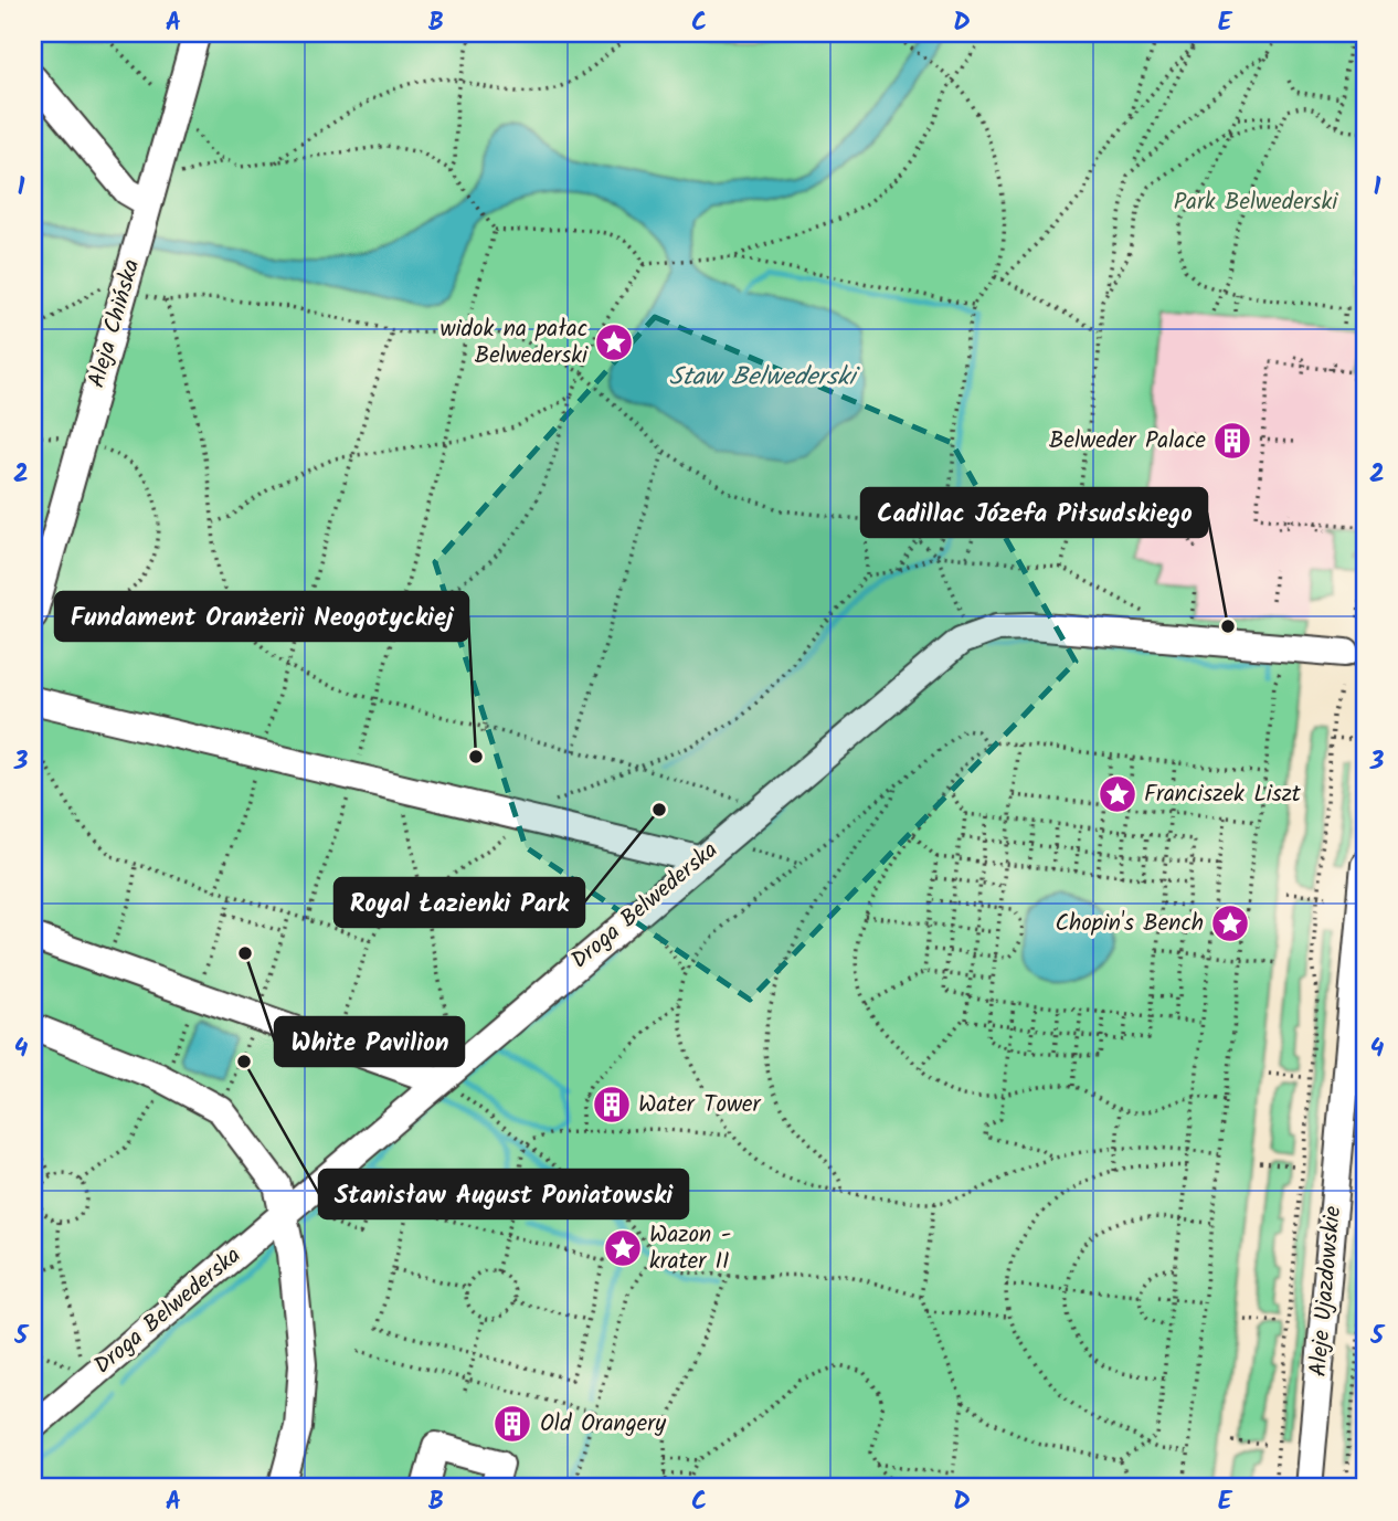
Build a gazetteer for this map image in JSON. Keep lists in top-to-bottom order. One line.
{"streets":{"street":["Aleja Chińska","Droga Belwederska","Aleje Ujazdowskie"]},"water":["Staw Belwederski"],"parks":["Park Belwederski"],"places":{"place":["widok na pałac Belwederski","Franciszek Liszt","Chopin's Bench","Wazon - krater II"],"building":["Belweder Palace","Water Tower","Old Orangery"],"other":["Cadillac Józefa Piłsudskiego","Fundament Oranżerii Neogotyckiej","Royal Łazienki Park","White Pavilion","Stanisław August Poniatowski"]},"grid":{"columns":["A","B","C","D","E"],"rows":["1","2","3","4","5"]}}
